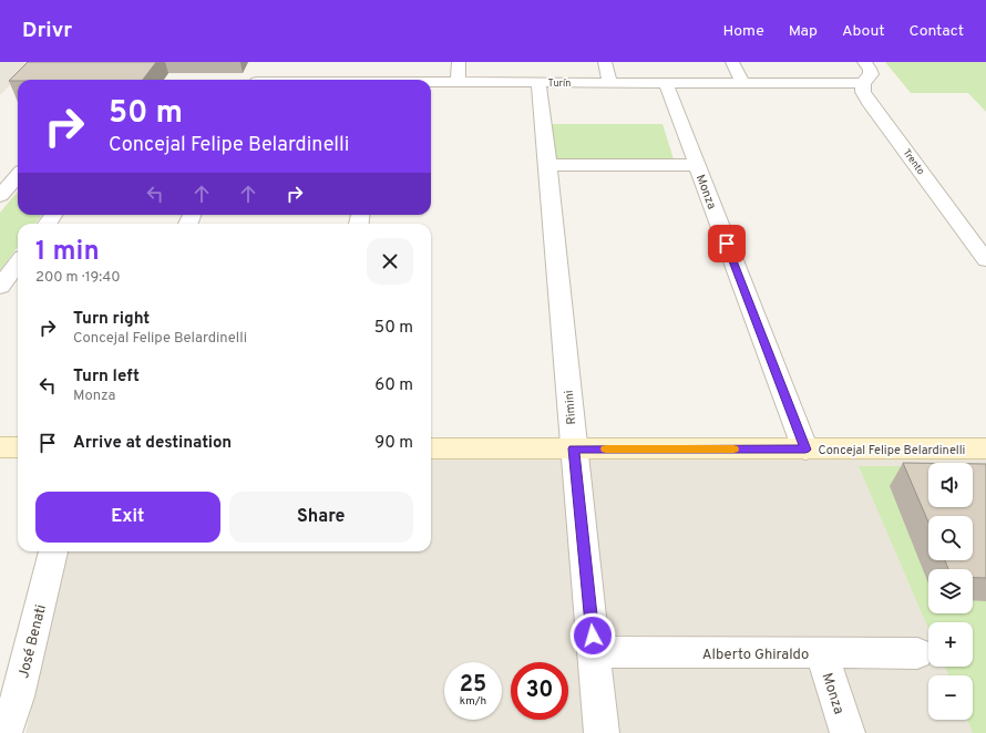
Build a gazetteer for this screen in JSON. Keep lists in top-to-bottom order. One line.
{"streets":{"main road":["Concejal Felipe Belardinelli"],"street":["Turín","Trento","Monza","Rimini","José Benati","Alberto Ghiraldo"]},"crossings":[["Turín","Trento"],["Turín","Monza"],["Turín","Rimini"],["Monza","Concejal Felipe Belardinelli"],["Monza","Alberto Ghiraldo"],["Rimini","Concejal Felipe Belardinelli"],["Rimini","Alberto Ghiraldo"]],"page":{"header":"Drivr","nav":["Home","Map","About","Contact"],"turn":["50 m","Concejal Felipe Belardinelli"],"heading":["1 min","200 m · 19:40"],"list":[{"name":"Turn right","note":"Concejal Felipe Belardinelli","value":"50 m"},{"name":"Turn left","note":"Monza","value":"60 m"},{"name":"Arrive at destination","value":"90 m"}],"map_buttons":["+","−"],"buttons":["Exit","Share"],"speed":"25 km/h","limit":"30"}}
